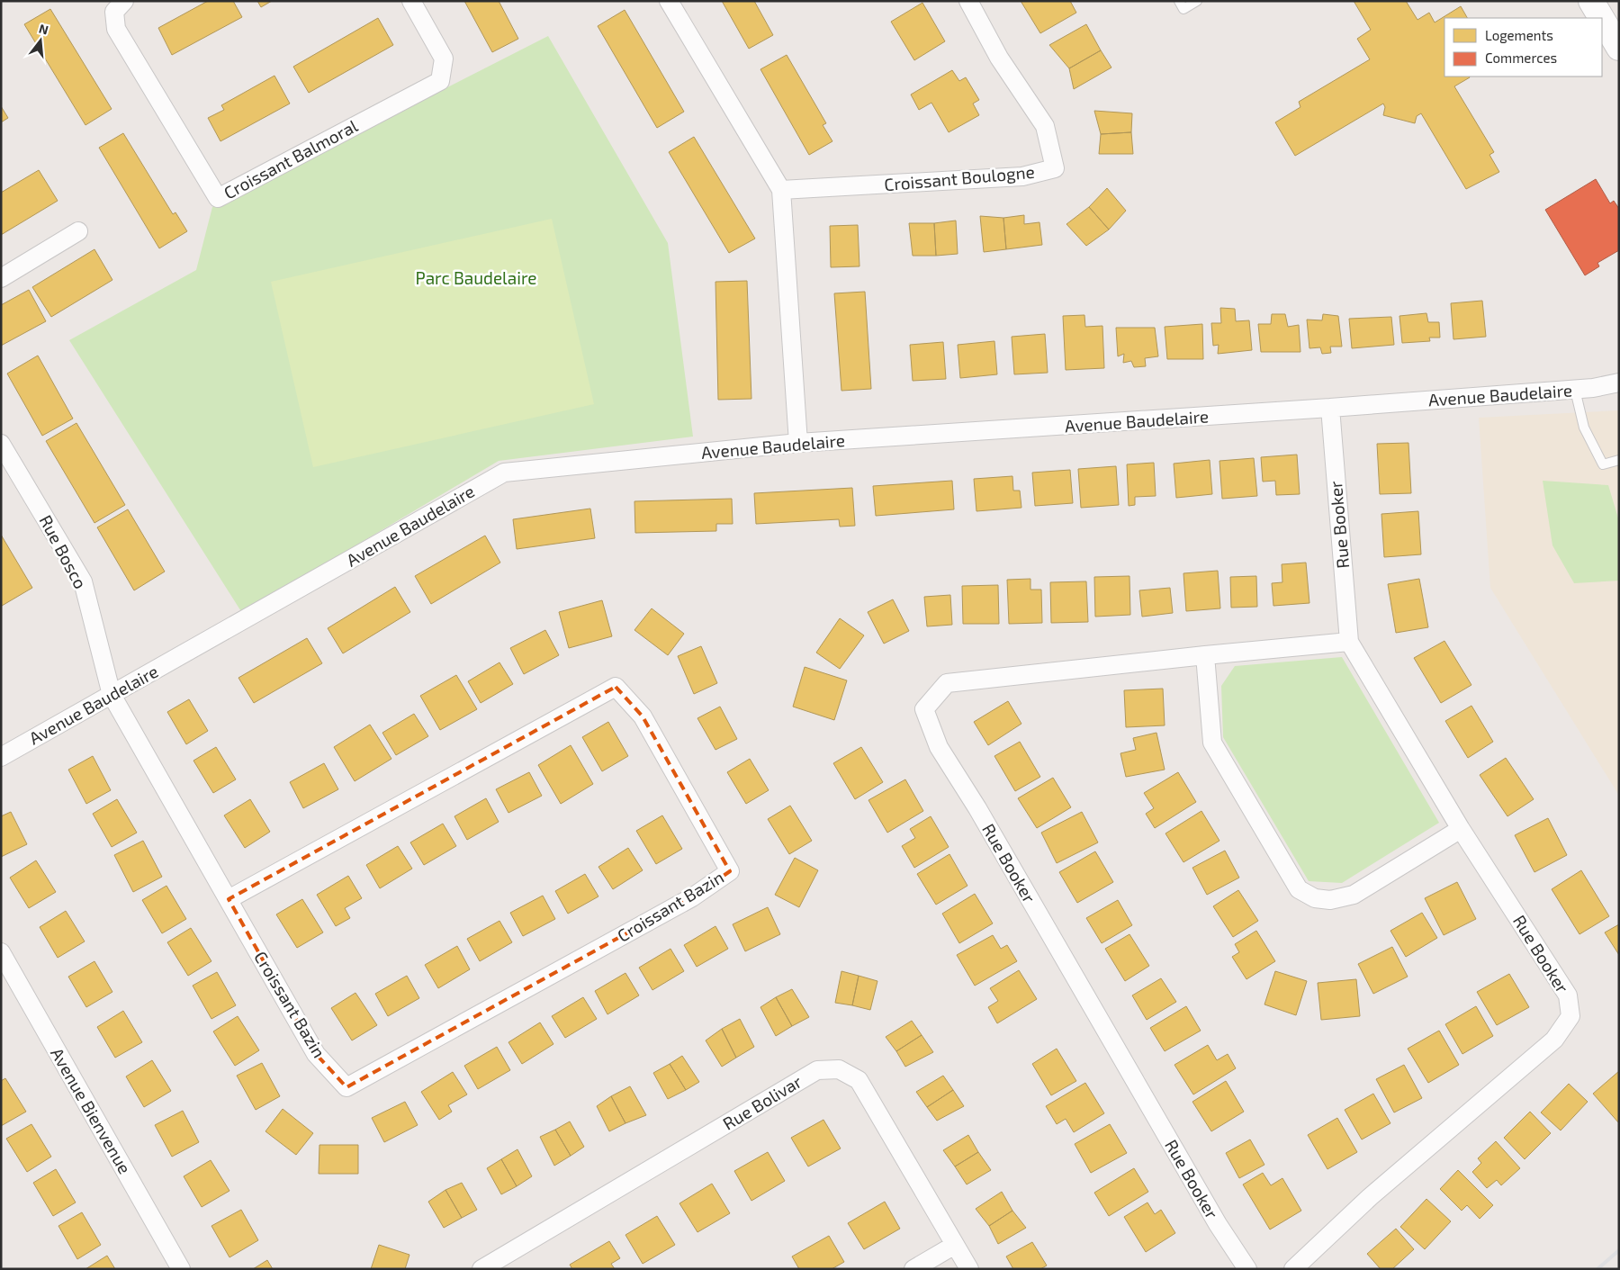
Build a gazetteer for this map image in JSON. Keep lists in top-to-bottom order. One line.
{"streets":{"street":["Croissant Balmoral","Croissant Boulogne","Avenue Baudelaire","Rue Booker","Rue Bosco","Croissant Bazin","Rue Bolivar","Avenue Bienvenue"]},"crossings":[["Avenue Baudelaire","Rue Booker"],["Avenue Baudelaire","Rue Bosco"],["Avenue Baudelaire","Croissant Bazin"],["Rue Bosco","Croissant Bazin"]],"parks":["Parc Baudelaire"],"legend":["Logements","Commerces"],"north":"top"}
